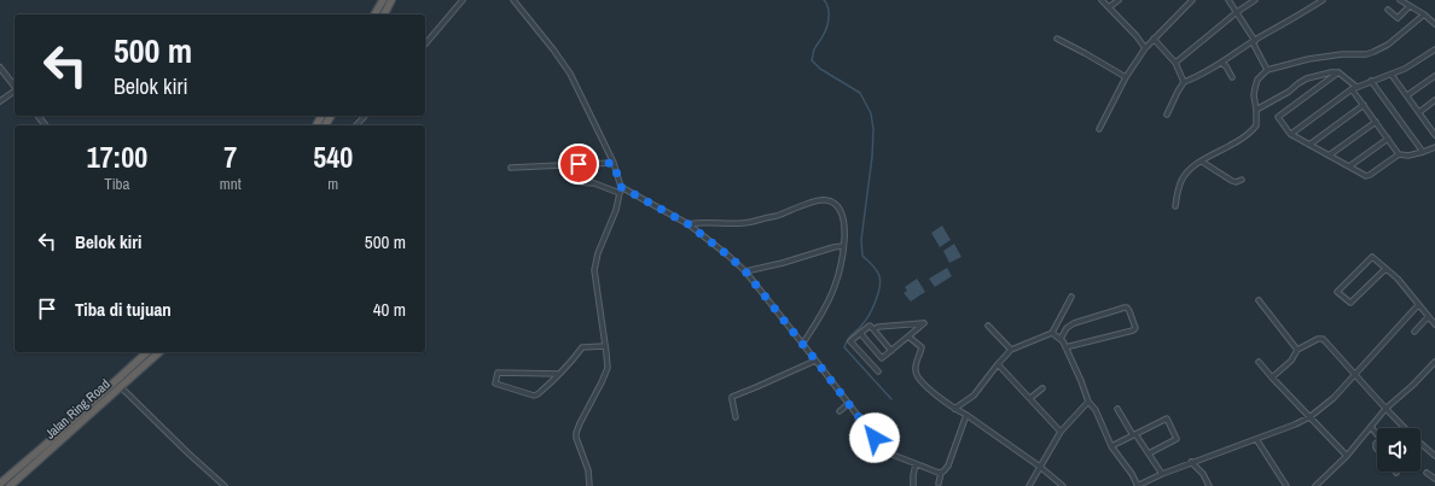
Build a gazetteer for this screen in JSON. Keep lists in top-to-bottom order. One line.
{"streets":{"highway":["Jalan Ring Road"]},"page":{"turn":["500 m","Belok kiri"],"eta":["17:00","Tiba","7","mnt","540","m"],"list":[{"name":"Belok kiri","value":"500 m"},{"name":"Tiba di tujuan","value":"40 m"}]}}
